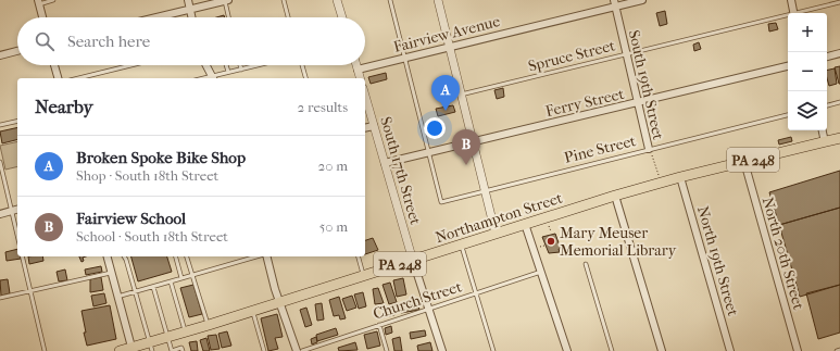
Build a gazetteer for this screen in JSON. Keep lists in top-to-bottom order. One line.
{"streets":{"main road":["PA 248","Northampton Street"],"street":["Fairview Avenue","South 19th Street","Ferry Street","South 17th Street","North 20th Street","North 19th Street"],"lane":["Spruce Street","Pine Street","Church Street"]},"crossings":[["Fairview Avenue","South 19th Street"],["Spruce Street","South 19th Street"],["South 19th Street","Ferry Street"],["South 19th Street","Pine Street"],["Ferry Street","Pine Street"],["Ferry Street","South 17th Street"],["South 17th Street","Northampton Street"],["Northampton Street","North 20th Street"],["Northampton Street","North 19th Street"]],"places":["Mary Meuser Memorial Library"],"page":{"map_buttons":["+","−"],"search":"Search here","pins":["A","B"],"heading":["Nearby","2 results"],"list":[{"mark":"A","name":"Broken Spoke Bike Shop","note":"Shop · South 18th Street","value":"20 m"},{"mark":"B","name":"Fairview School","note":"School · South 18th Street","value":"50 m"}]}}
